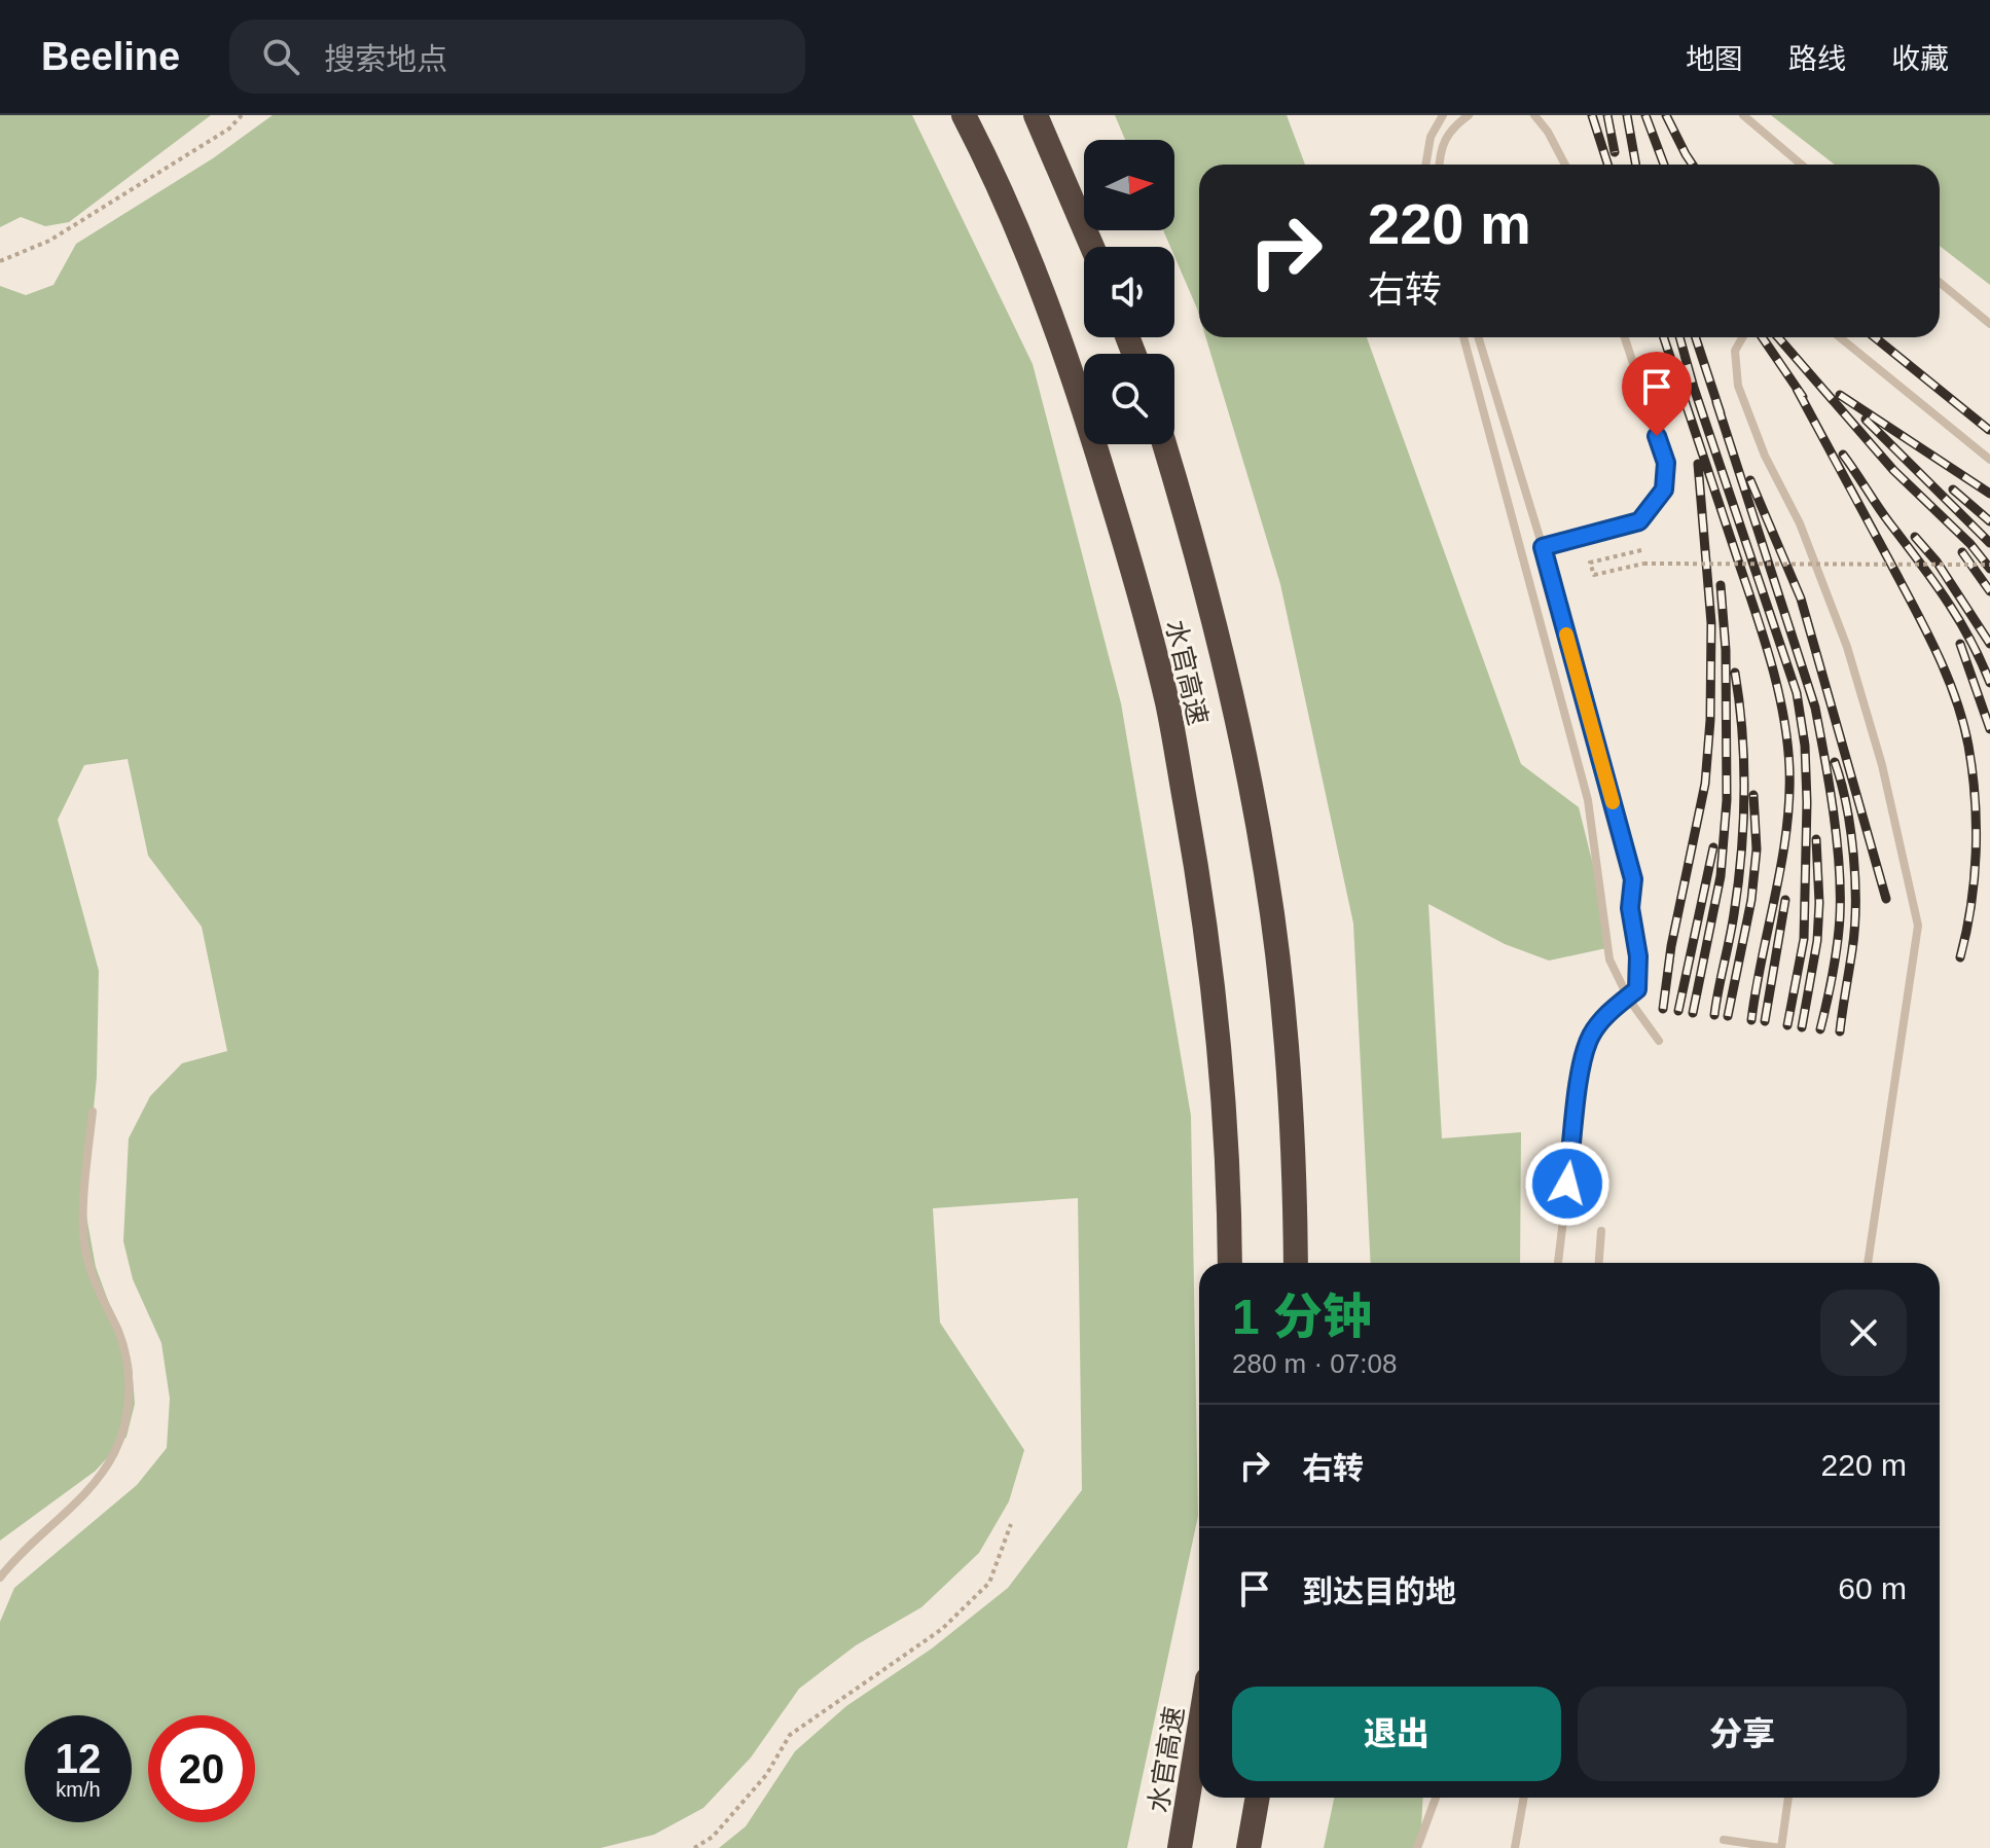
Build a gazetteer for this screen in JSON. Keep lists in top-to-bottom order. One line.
{"streets":{"highway":["水官高速"]},"north":"right","page":{"header":"Beeline","search":"搜索地点","nav":["地图","路线","收藏"],"turn":["220 m","右转"],"heading":["1 分钟","280 m · 07:08"],"list":[{"name":"右转","value":"220 m"},{"name":"到达目的地","value":"60 m"}],"buttons":["退出","分享"],"speed":"12 km/h","limit":"20"}}
